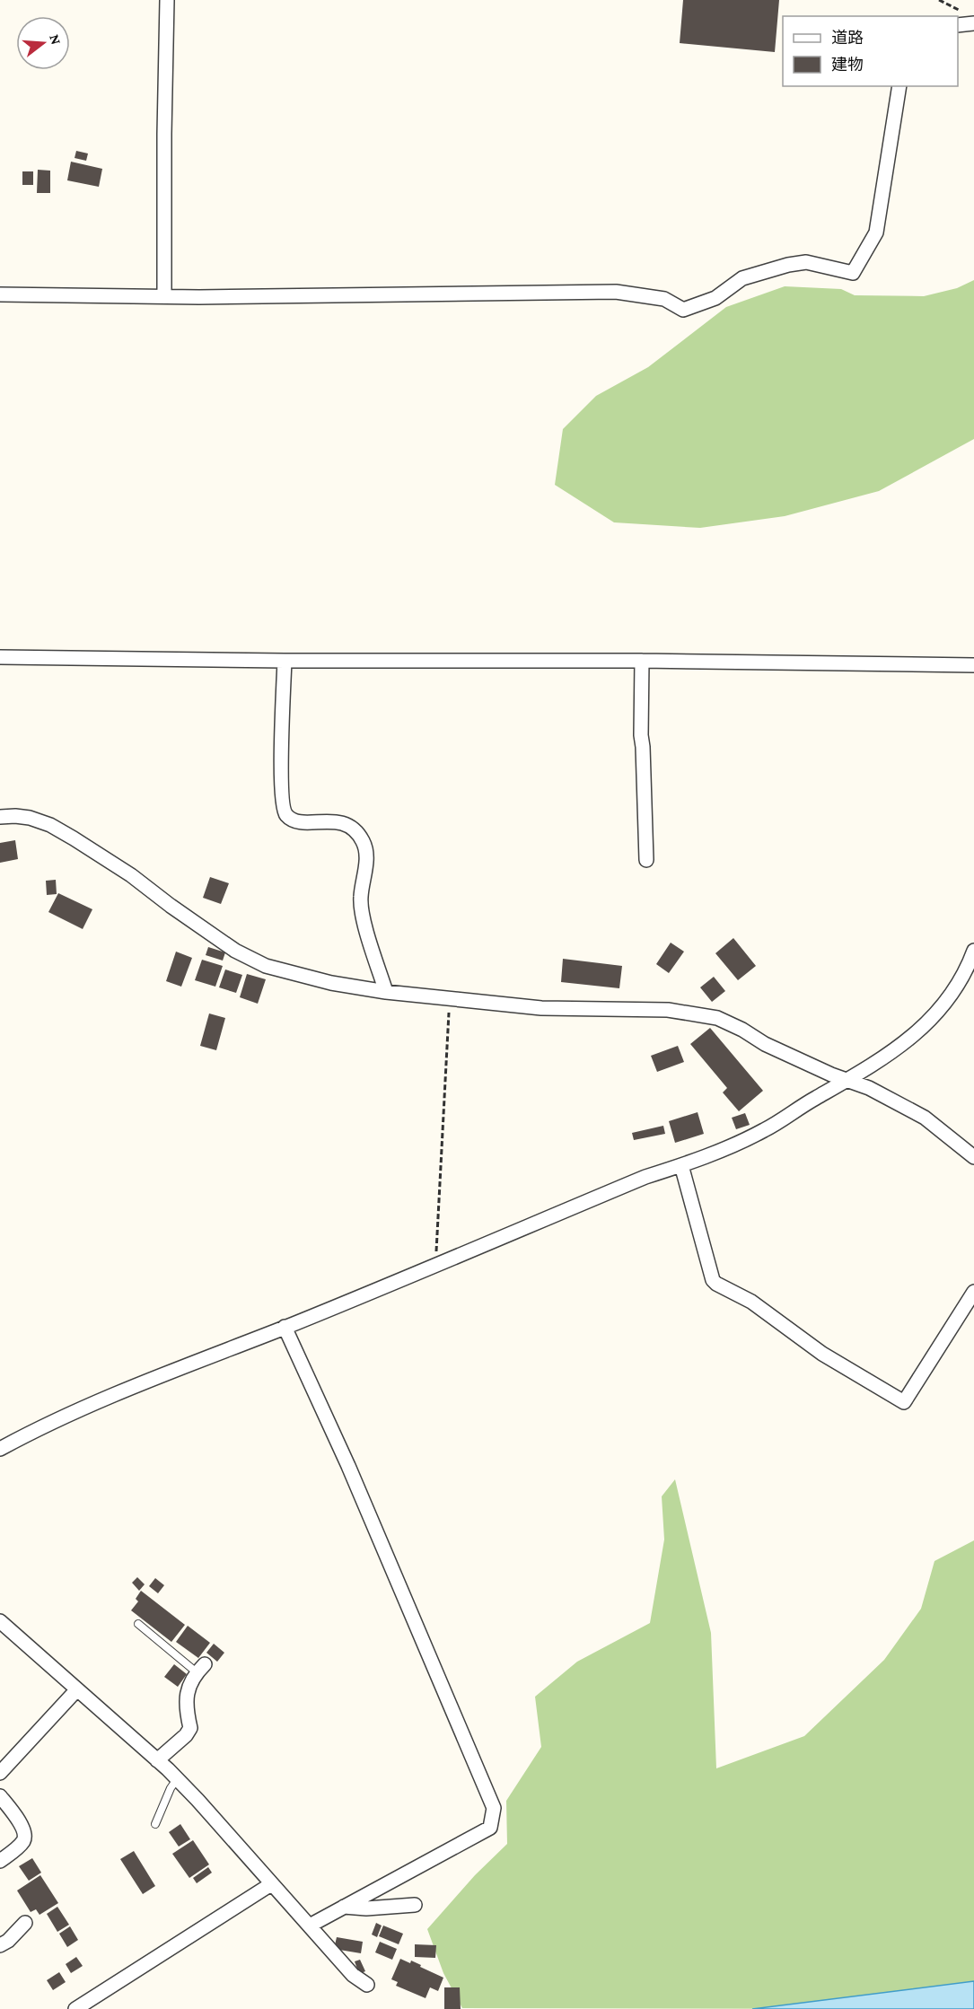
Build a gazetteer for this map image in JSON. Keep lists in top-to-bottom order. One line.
{"legend":["道路","建物"],"north":"right"}
